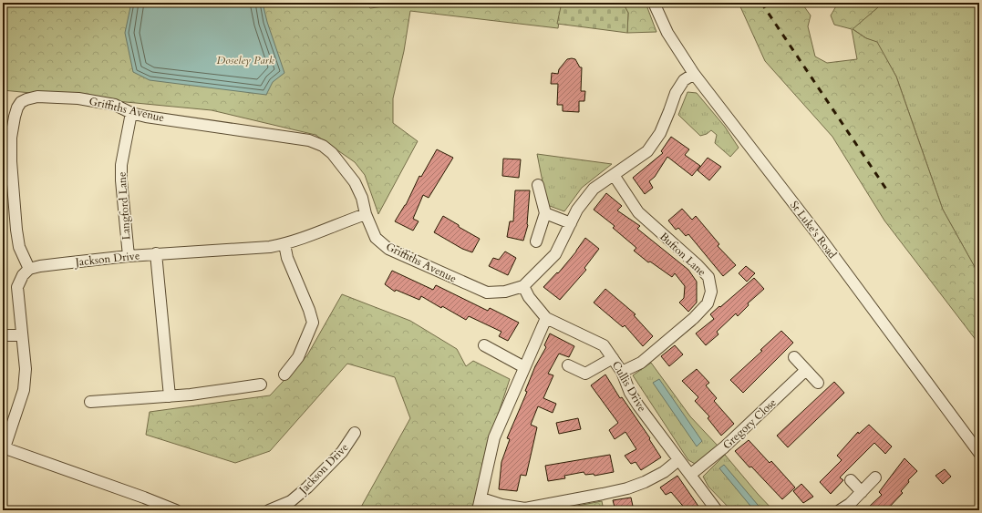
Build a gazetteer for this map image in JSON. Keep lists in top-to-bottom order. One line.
{"streets":{"street":["Griffiths Avenue","Langford Lane","St Luke's Road","Bufton Lane","Jackson Drive","Cullis Drive","Gregory Close"]},"crossings":[["Griffiths Avenue","Langford Lane"],["Griffiths Avenue","St Luke's Road"],["Griffiths Avenue","Bufton Lane"],["Griffiths Avenue","Jackson Drive"],["Griffiths Avenue","Cullis Drive"],["Langford Lane","Jackson Drive"],["Bufton Lane","Cullis Drive"],["Cullis Drive","Gregory Close"]],"parks":["Doseley Park"]}
